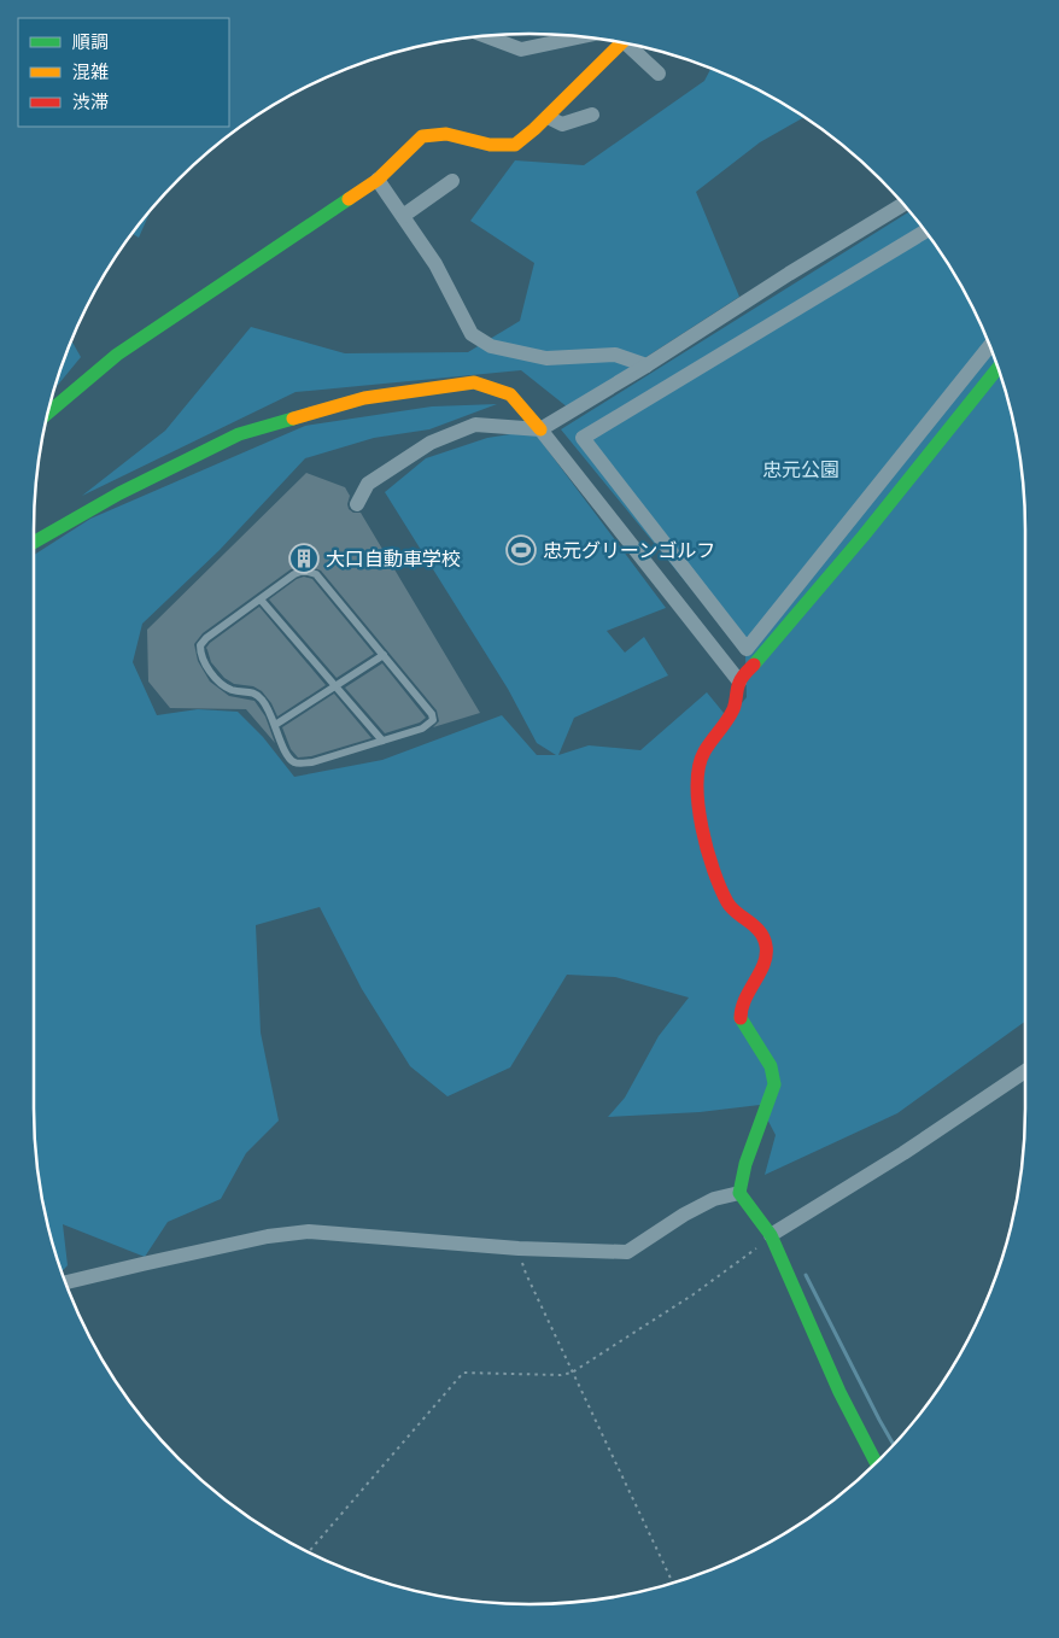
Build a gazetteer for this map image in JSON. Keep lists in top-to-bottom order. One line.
{"parks":["忠元公園"],"places":{"sports":["忠元グリーンゴルフ"],"building":["大口自動車学校"]},"legend":["順調","混雑","渋滞"]}
